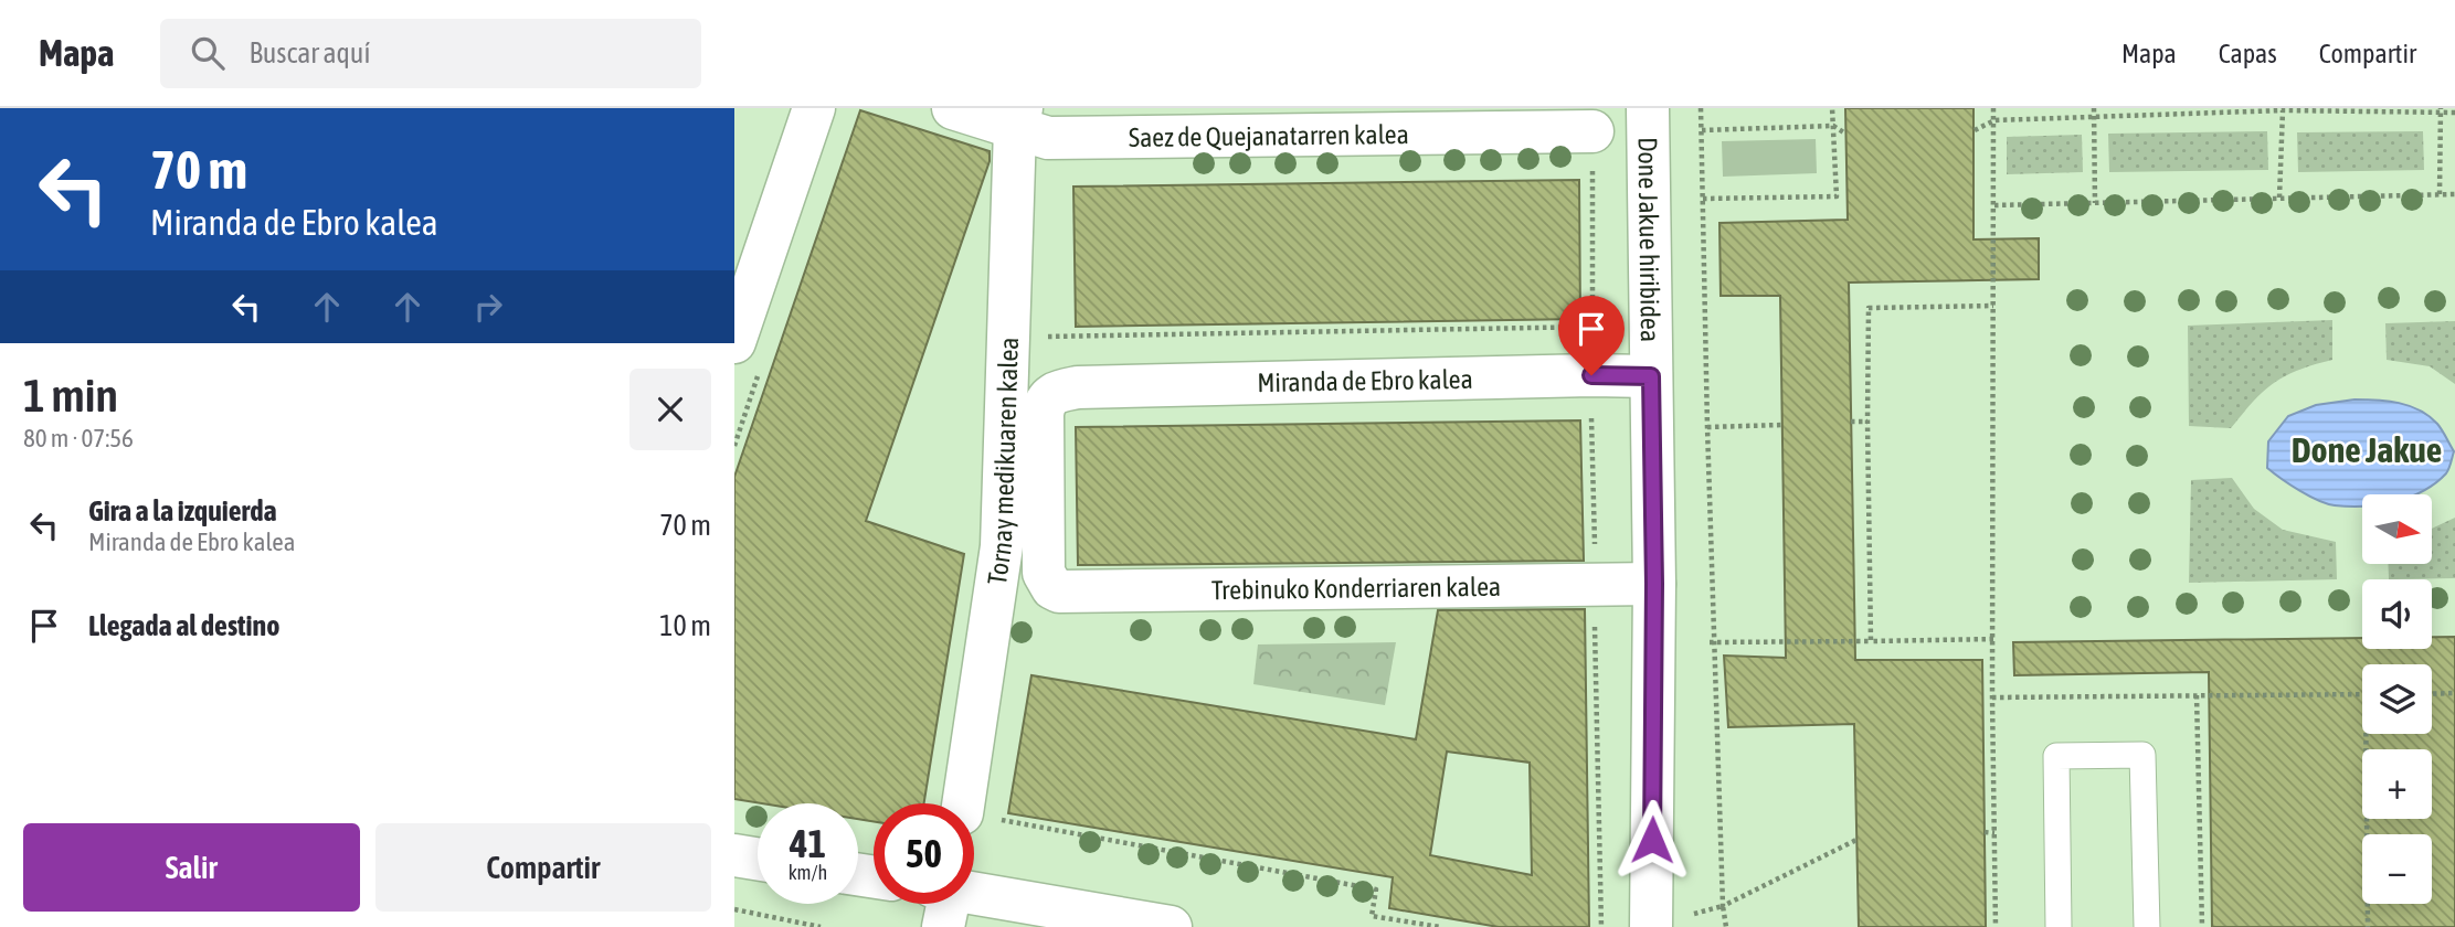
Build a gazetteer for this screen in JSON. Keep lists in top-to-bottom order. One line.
{"streets":{"street":["Saez de Quejanatarren kalea","Done Jakue hiribidea","Miranda de Ebro kalea","Tornay medikuaren kalea","Trebinuko Konderriaren kalea"]},"crossings":[["Saez de Quejanatarren kalea","Tornay medikuaren kalea"],["Done Jakue hiribidea","Miranda de Ebro kalea"],["Done Jakue hiribidea","Trebinuko Konderriaren kalea"],["Miranda de Ebro kalea","Tornay medikuaren kalea"],["Tornay medikuaren kalea","Trebinuko Konderriaren kalea"]],"districts":["Done Jakue"],"north":"right","page":{"header":"Mapa","search":"Buscar aquí","nav":["Mapa","Capas","Compartir"],"turn":["70 m","Miranda de Ebro kalea"],"heading":["1 min","80 m · 07:56"],"list":[{"name":"Gira a la izquierda","note":"Miranda de Ebro kalea","value":"70 m"},{"name":"Llegada al destino","value":"10 m"}],"map_buttons":["+","−"],"speed":"41 km/h","limit":"50","buttons":["Salir","Compartir"]}}
